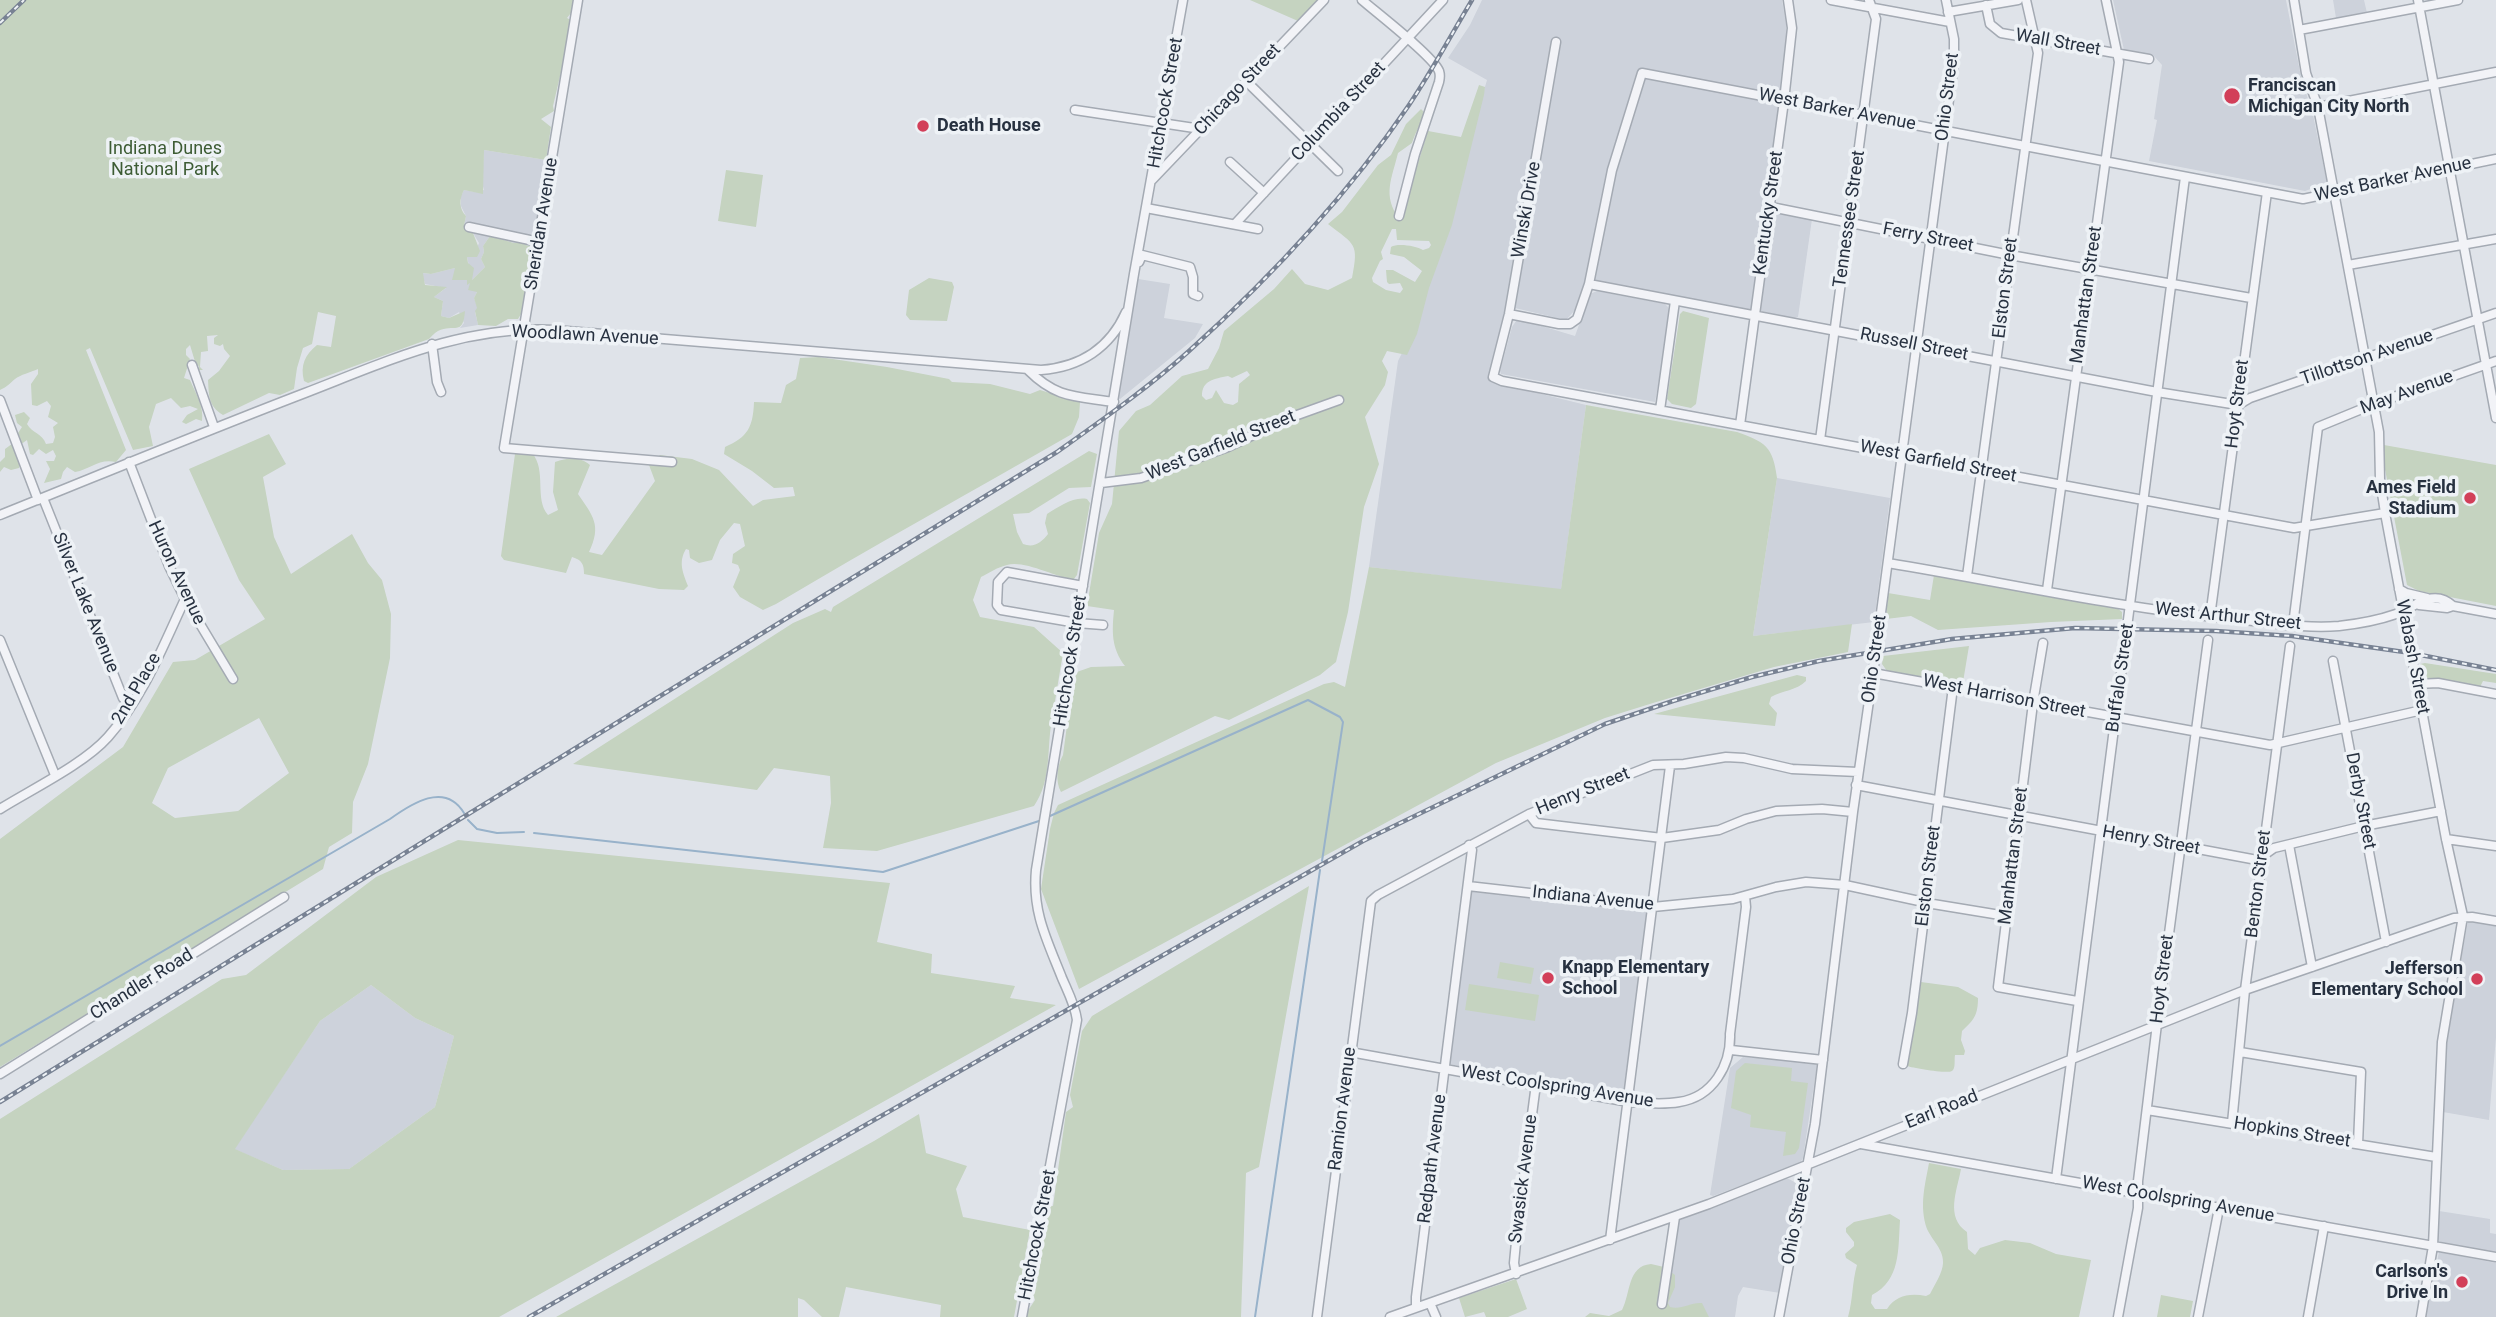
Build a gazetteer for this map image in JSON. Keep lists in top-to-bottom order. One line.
{"streets":{"street":["Wall Street","Chicago Street","Ohio Street","Hitchcock Street","West Barker Avenue","Columbia Street","Winski Drive","Kentucky Street","Tennessee Street","Sheridan Avenue","Ferry Street","Elston Street","Manhattan Street","Woodlawn Avenue","Russell Street","Tillottson Avenue","May Avenue","Hoyt Street","West Garfield Street","Huron Avenue","Silver Lake Avenue","West Arthur Street","Wabash Street","Buffalo Street","2nd Place","West Harrison Street","Henry Street","Derby Street","Benton Street","Indiana Avenue","Chandler Road","West Coolspring Avenue","Ramion Avenue","Earl Road","Hopkins Street","Redpath Avenue","Swasick Avenue"]},"crossings":[["Wall Street","Elston Street"],["Wall Street","Manhattan Street"],["Chicago Street","Hitchcock Street"],["Ohio Street","West Barker Avenue"],["Ohio Street","Ferry Street"],["Ohio Street","Russell Street"],["Ohio Street","West Garfield Street"],["Ohio Street","West Arthur Street"],["Ohio Street","West Harrison Street"],["Ohio Street","Henry Street"],["Ohio Street","Indiana Avenue"],["Ohio Street","Earl Road"],["Hitchcock Street","Woodlawn Avenue"],["Hitchcock Street","West Garfield Street"],["West Barker Avenue","Winski Drive"],["West Barker Avenue","Kentucky Street"],["West Barker Avenue","Tennessee Street"],["West Barker Avenue","Elston Street"],["West Barker Avenue","Manhattan Street"],["West Barker Avenue","Russell Street"],["West Barker Avenue","Hoyt Street"],["West Barker Avenue","Wabash Street"],["West Barker Avenue","Buffalo Street"],["Winski Drive","West Garfield Street"],["Kentucky Street","Ferry Street"],["Kentucky Street","Russell Street"],["Kentucky Street","West Garfield Street"],["Tennessee Street","Ferry Street"],["Tennessee Street","Russell Street"],["Tennessee Street","West Garfield Street"],["Sheridan Avenue","Woodlawn Avenue"],["Ferry Street","Elston Street"],["Ferry Street","Manhattan Street"],["Ferry Street","Hoyt Street"],["Ferry Street","Buffalo Street"],["Elston Street","Russell Street"],["Elston Street","West Garfield Street"],["Elston Street","West Arthur Street"],["Elston Street","West Harrison Street"],["Elston Street","Henry Street"],["Elston Street","Indiana Avenue"],["Manhattan Street","Russell Street"],["Manhattan Street","West Garfield Street"],["Manhattan Street","West Arthur Street"],["Manhattan Street","Buffalo Street"],["Manhattan Street","West Harrison Street"],["Manhattan Street","Henry Street"],["Manhattan Street","Indiana Avenue"],["Woodlawn Avenue","Huron Avenue"],["Woodlawn Avenue","Silver Lake Avenue"],["Russell Street","Tillottson Avenue"],["Russell Street","Hoyt Street"],["Russell Street","Buffalo Street"],["Tillottson Avenue","Hoyt Street"],["Tillottson Avenue","Wabash Street"],["May Avenue","West Garfield Street"],["May Avenue","Wabash Street"],["Hoyt Street","West Garfield Street"],["Hoyt Street","West Arthur Street"],["Hoyt Street","West Harrison Street"],["Hoyt Street","Henry Street"],["Hoyt Street","West Coolspring Avenue"],["Hoyt Street","Earl Road"],["Hoyt Street","Hopkins Street"],["West Garfield Street","Wabash Street"],["West Garfield Street","Buffalo Street"],["Huron Avenue","2nd Place"],["Silver Lake Avenue","2nd Place"],["West Arthur Street","Wabash Street"],["West Arthur Street","Buffalo Street"],["Wabash Street","West Harrison Street"],["Wabash Street","Henry Street"],["Wabash Street","West Coolspring Avenue"],["Wabash Street","Earl Road"],["Wabash Street","Hopkins Street"],["Buffalo Street","West Harrison Street"],["Buffalo Street","Henry Street"],["Buffalo Street","West Coolspring Avenue"],["Buffalo Street","Earl Road"],["West Harrison Street","Derby Street"],["West Harrison Street","Benton Street"],["Henry Street","Derby Street"],["Henry Street","Benton Street"],["Henry Street","Ramion Avenue"],["Henry Street","Redpath Avenue"],["Derby Street","Earl Road"],["Benton Street","Earl Road"],["Benton Street","Hopkins Street"],["Indiana Avenue","Redpath Avenue"],["West Coolspring Avenue","Ramion Avenue"],["West Coolspring Avenue","Earl Road"],["West Coolspring Avenue","Redpath Avenue"],["West Coolspring Avenue","Swasick Avenue"],["Earl Road","Redpath Avenue"],["Earl Road","Swasick Avenue"]],"parks":["Indiana Dunes National Park"],"places":["Franciscan Michigan City North","Death House","Ames Field Stadium","Knapp Elementary School","Jefferson Elementary School","Carlson's Drive In"]}
